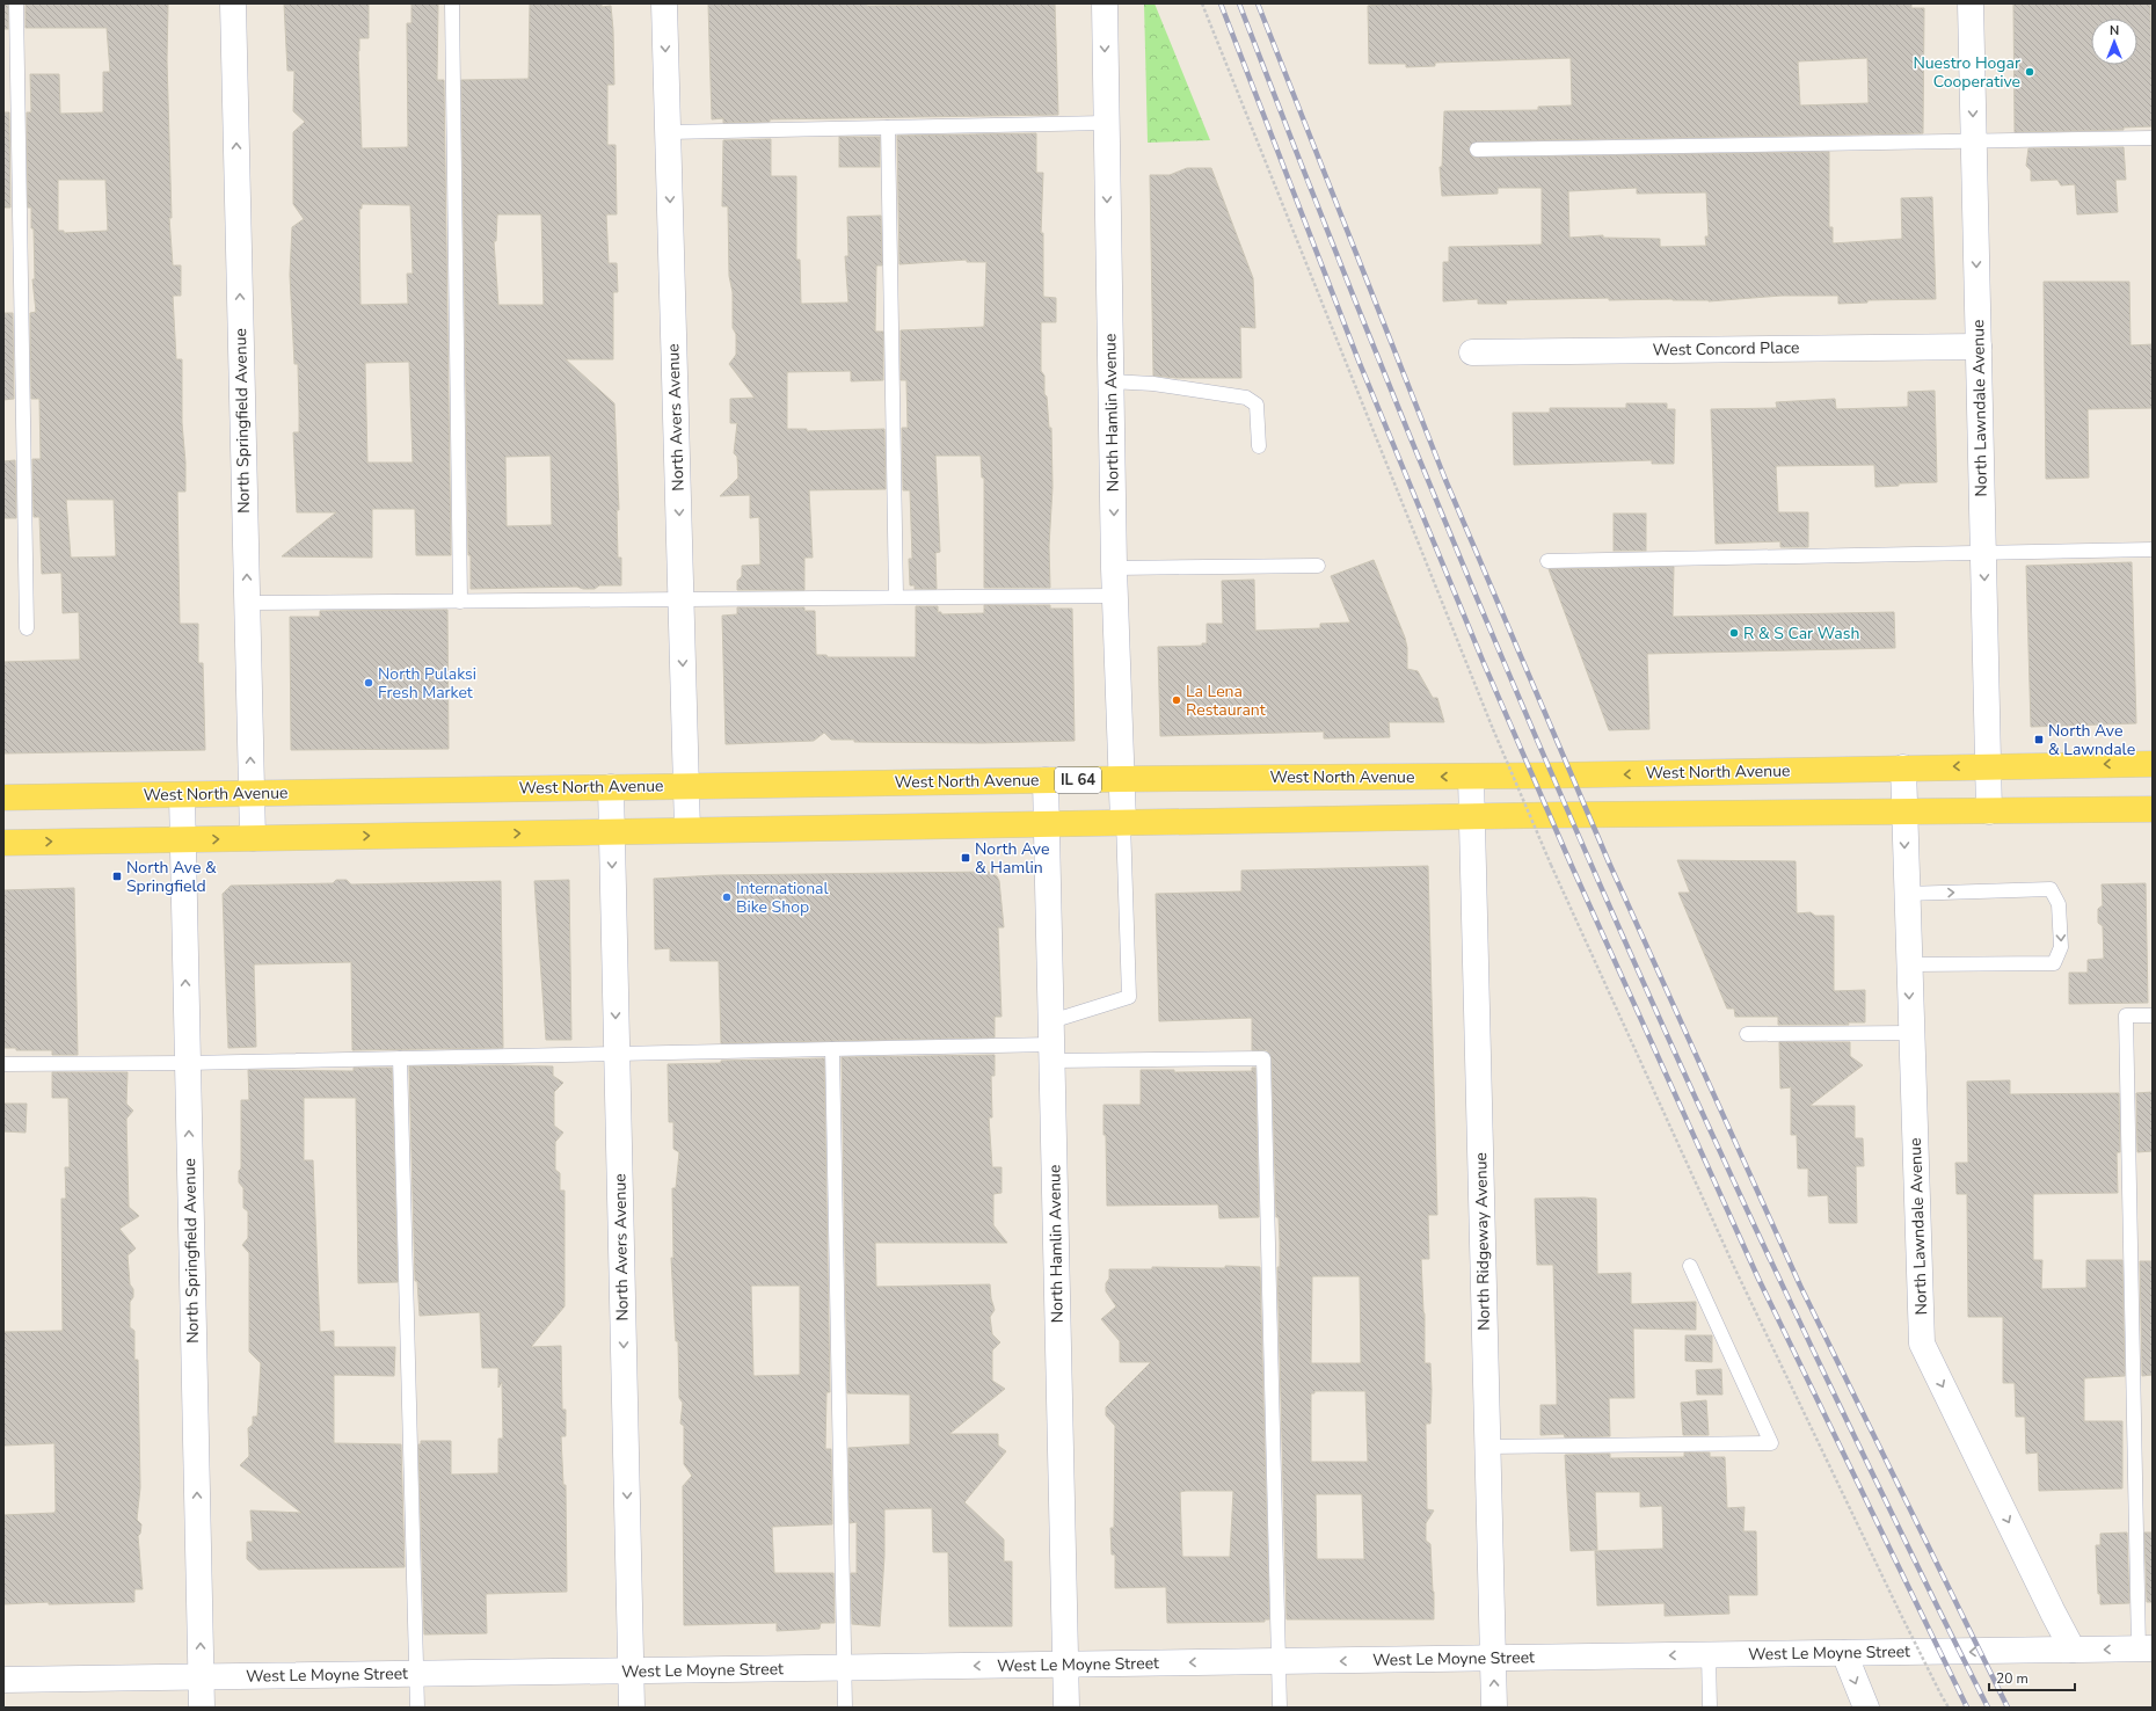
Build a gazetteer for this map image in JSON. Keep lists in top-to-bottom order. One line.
{"streets":{"main road":["West North Avenue","IL 64"],"street":["West Concord Place","North Lawndale Avenue","North Hamlin Avenue","North Avers Avenue","North Springfield Avenue","North Ridgeway Avenue","West Le Moyne Street"]},"crossings":[["West Concord Place","North Lawndale Avenue"],["North Lawndale Avenue","West North Avenue"],["North Lawndale Avenue","West Le Moyne Street"],["North Hamlin Avenue","West North Avenue"],["North Hamlin Avenue","West Le Moyne Street"],["North Avers Avenue","West North Avenue"],["North Avers Avenue","West Le Moyne Street"],["North Springfield Avenue","West North Avenue"],["North Springfield Avenue","West Le Moyne Street"],["West North Avenue","North Ridgeway Avenue"],["North Ridgeway Avenue","West Le Moyne Street"]],"one_way":["North Lawndale Avenue","North Avers Avenue","North Springfield Avenue","West Le Moyne Street"],"places":{"other":["Nuestro Hogar Cooperative","R & S Car Wash","North Pulaksi Fresh Market","La Lena Restaurant","International Bike Shop"],"transit":["North Ave & Lawndale","North Ave & Hamlin","North Ave & Springfield"]},"scale_bar":"20 m","north":"top"}
